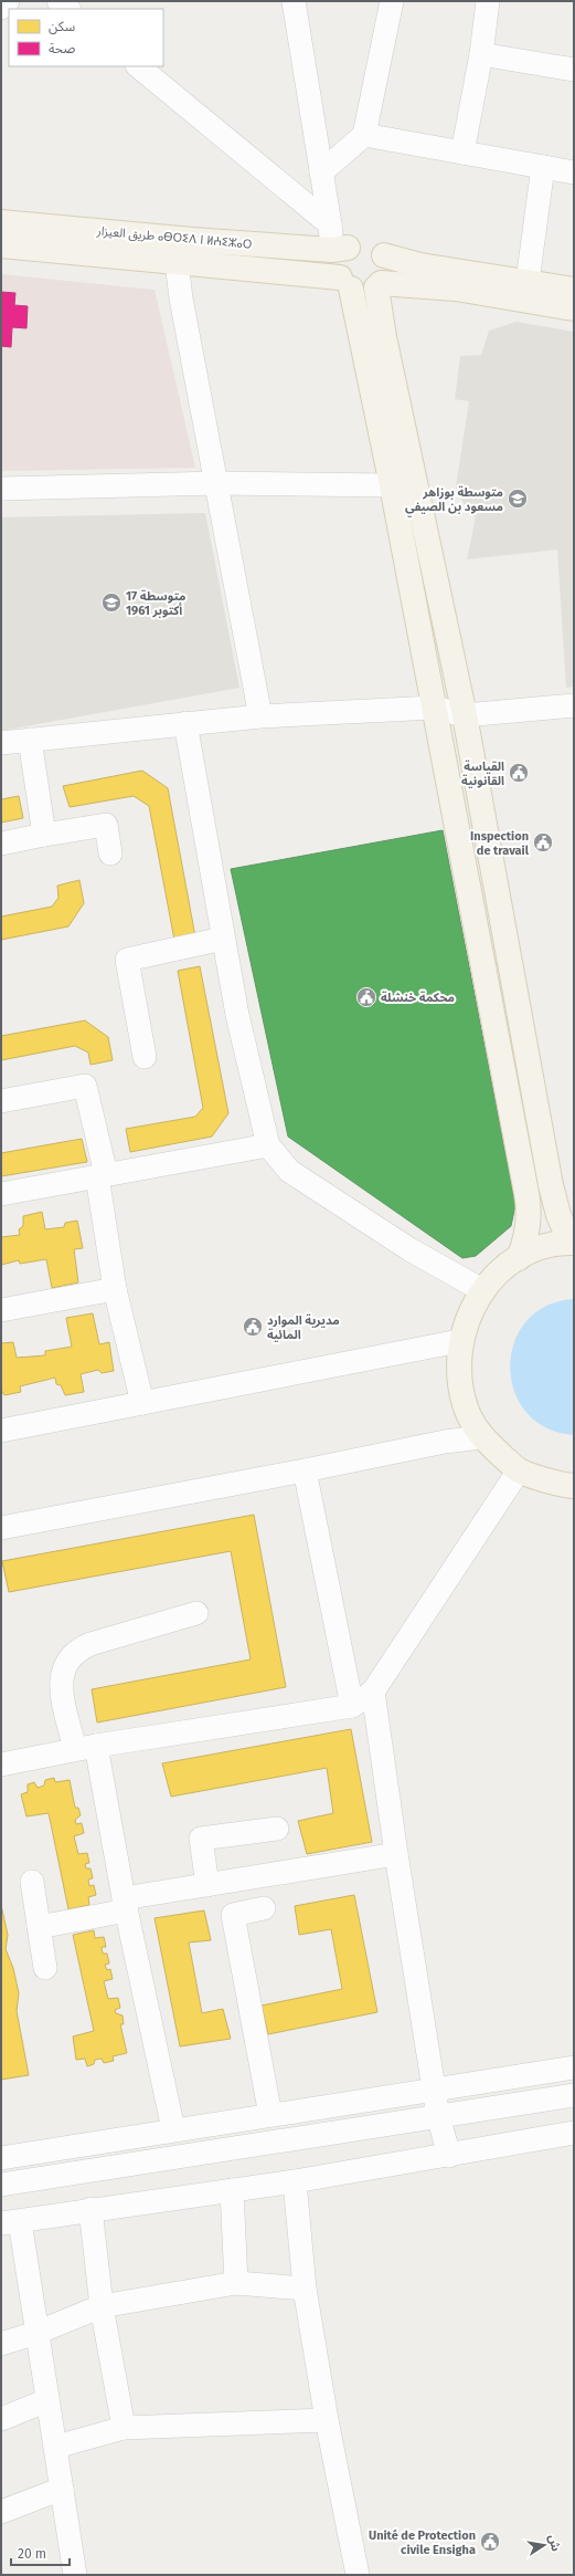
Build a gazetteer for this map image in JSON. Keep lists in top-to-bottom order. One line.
{"streets":{"main road":["طريق العيزار ⴰⴱⵔⵉⴷ ⵏ ⵍⵄⵉⵣⴰⵔ"]},"places":{"school or university":["متوسطة بوزاهر مسعود بن الصيفي","متوسطة 17 أكتوبر 1961"],"public building":["القياسة القانونية","Inspection de travail","محكمة خنشلة","مديرية الموارد المائية","Unité de Protection civile Ensigha"]},"legend":["سكن","صحة"],"scale_bar":"20 m","north":"right"}
